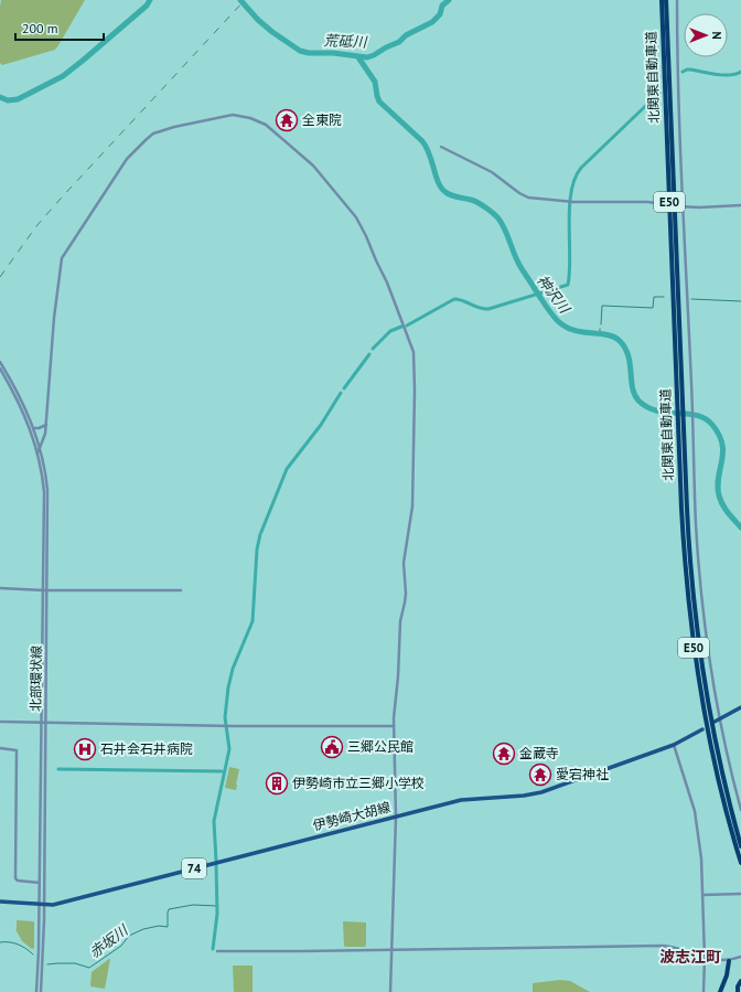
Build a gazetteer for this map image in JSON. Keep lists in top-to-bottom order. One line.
{"streets":{"highway":["北関東自動車道","E50"],"main road":["伊勢崎大胡線","74"],"street":["北部環状線"]},"crossings":[["北部環状線","伊勢崎大胡線"]],"districts":["波志江町"],"water":["荒砥川","神沢川","赤坂川"],"places":{"temple":["全東院","金蔵寺","愛宕神社"],"public building":["三郷公民館"],"hospital":["石井会石井病院"],"building":["伊勢崎市立三郷小学校"]},"scale_bar":"200 m","north":"right"}
